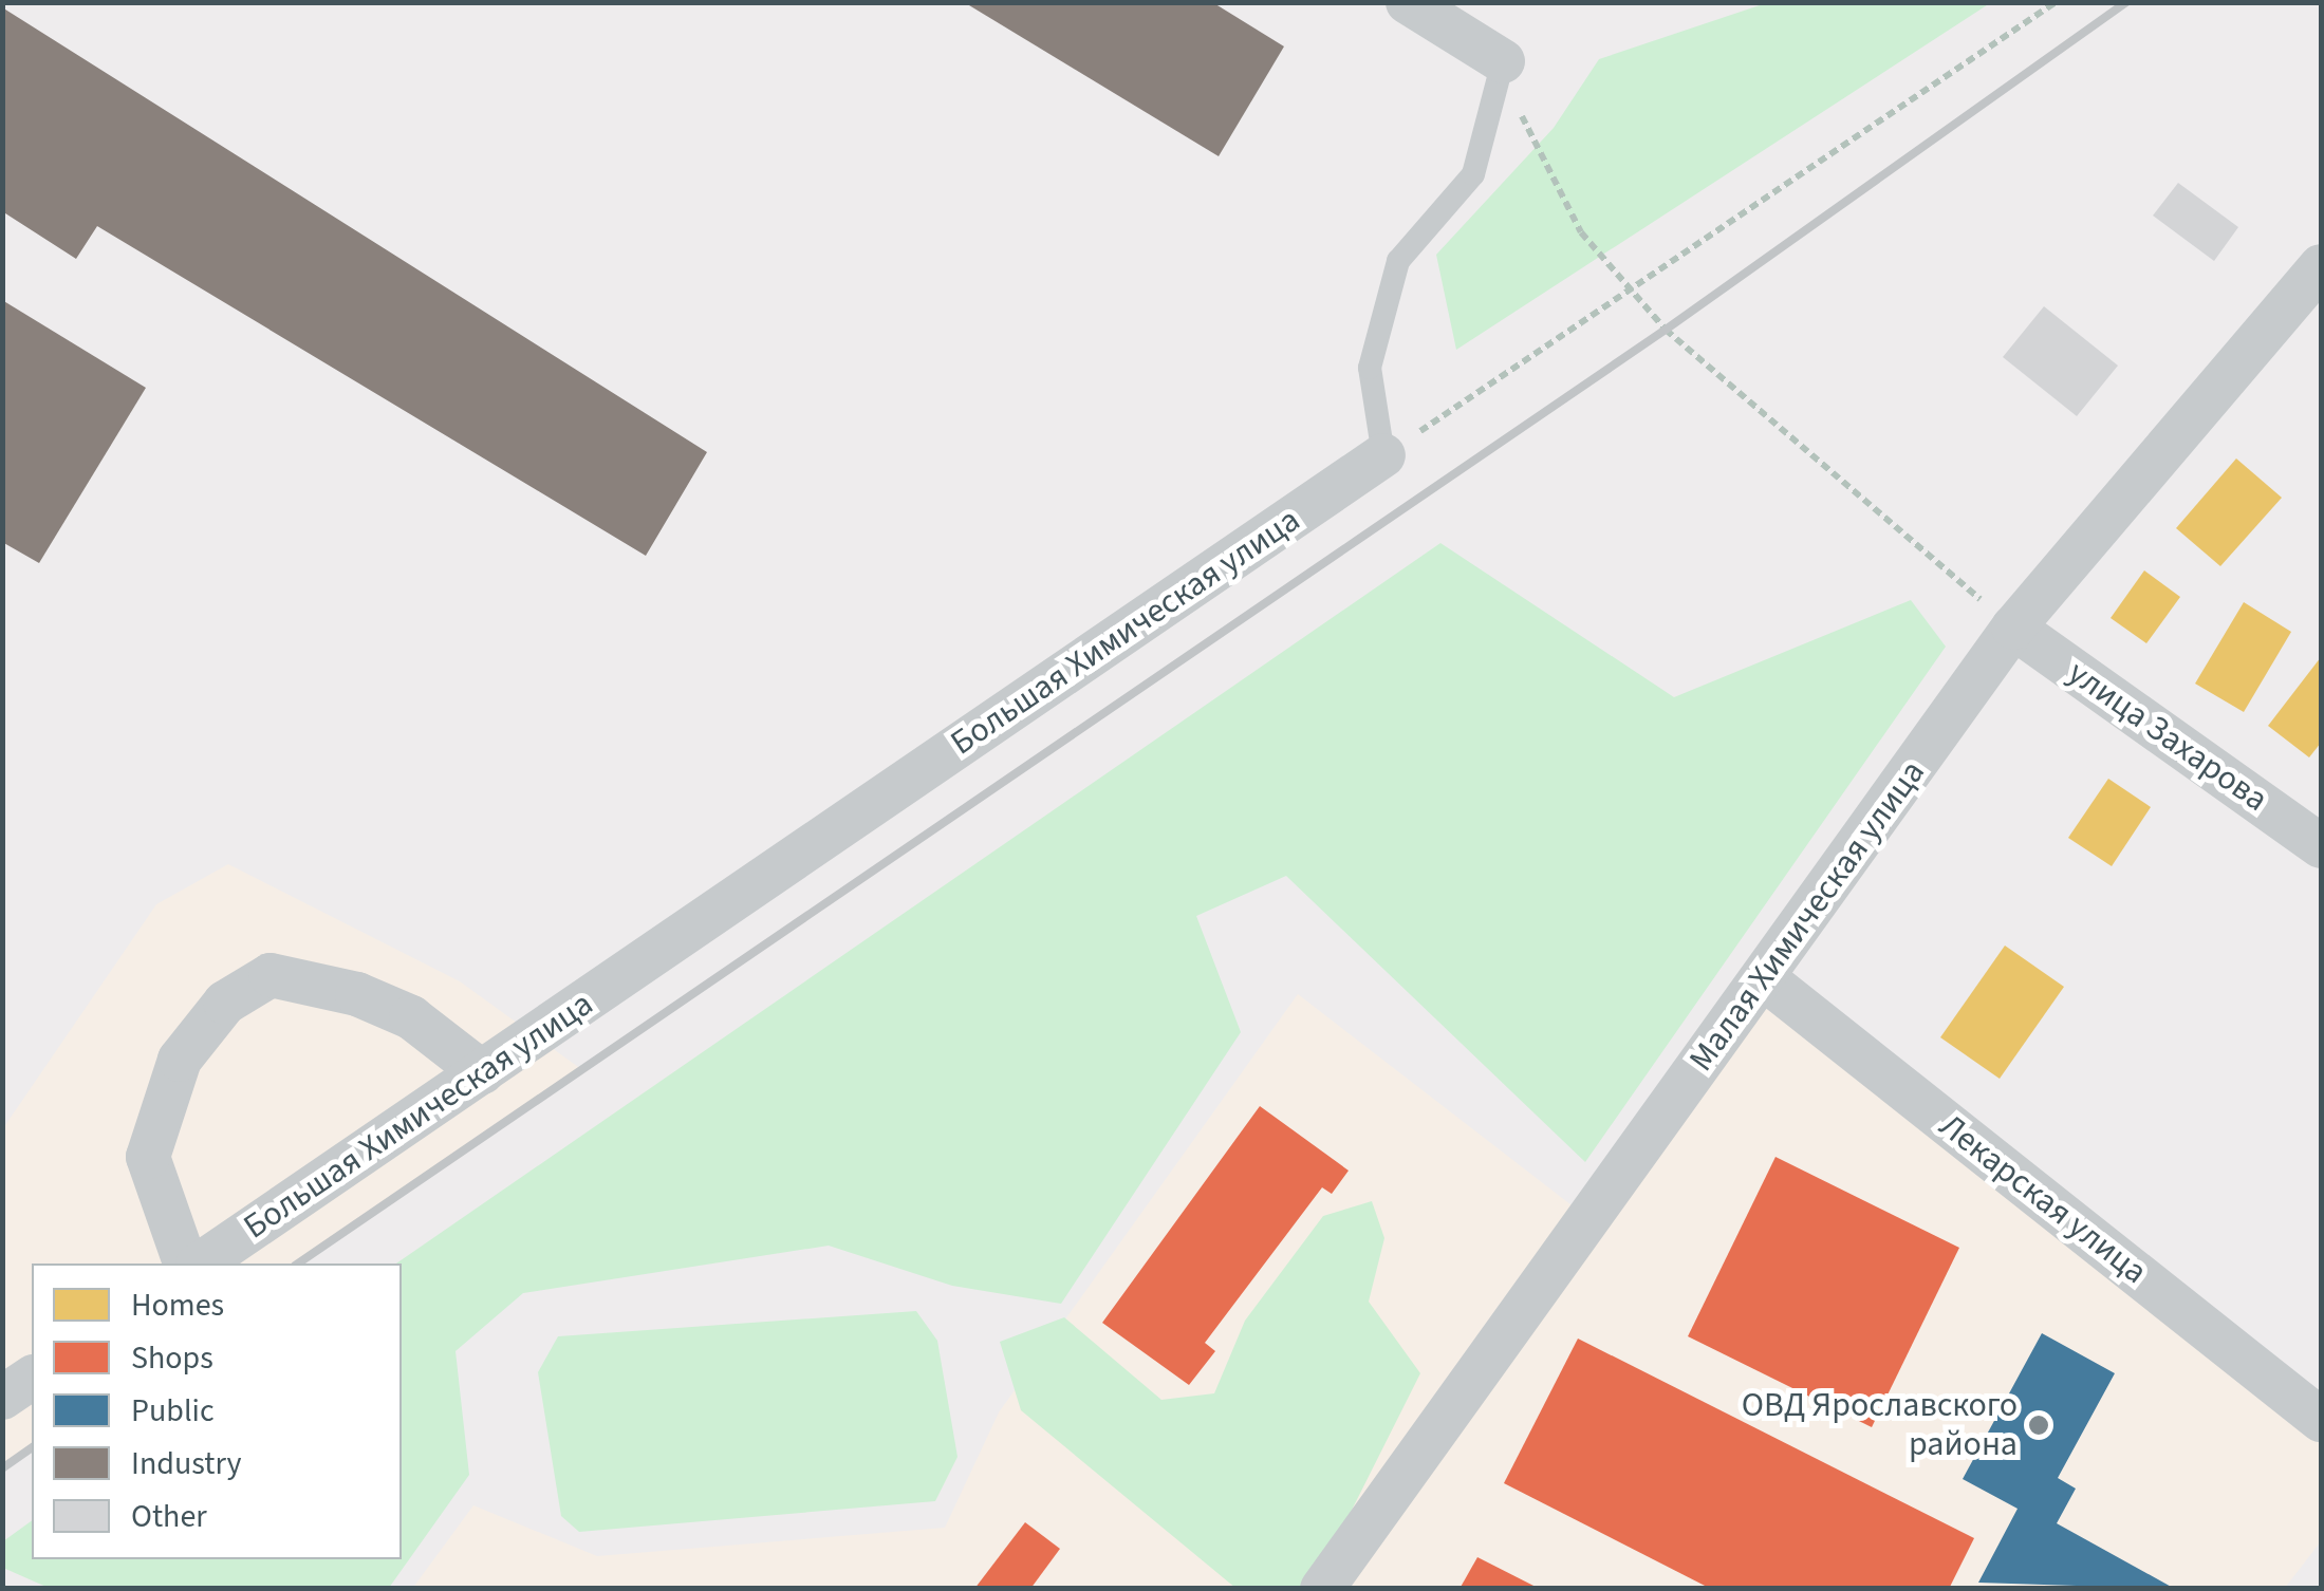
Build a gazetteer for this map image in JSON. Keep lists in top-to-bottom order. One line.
{"streets":{"street":["Большая Химическая улица","улица Захарова","Малая Химическая улица","Лекарская улица"]},"crossings":[["улица Захарова","Малая Химическая улица"],["Малая Химическая улица","Лекарская улица"]],"places":["ОВД Ярославского района"],"legend":["Homes","Shops","Public","Industry","Other"]}
